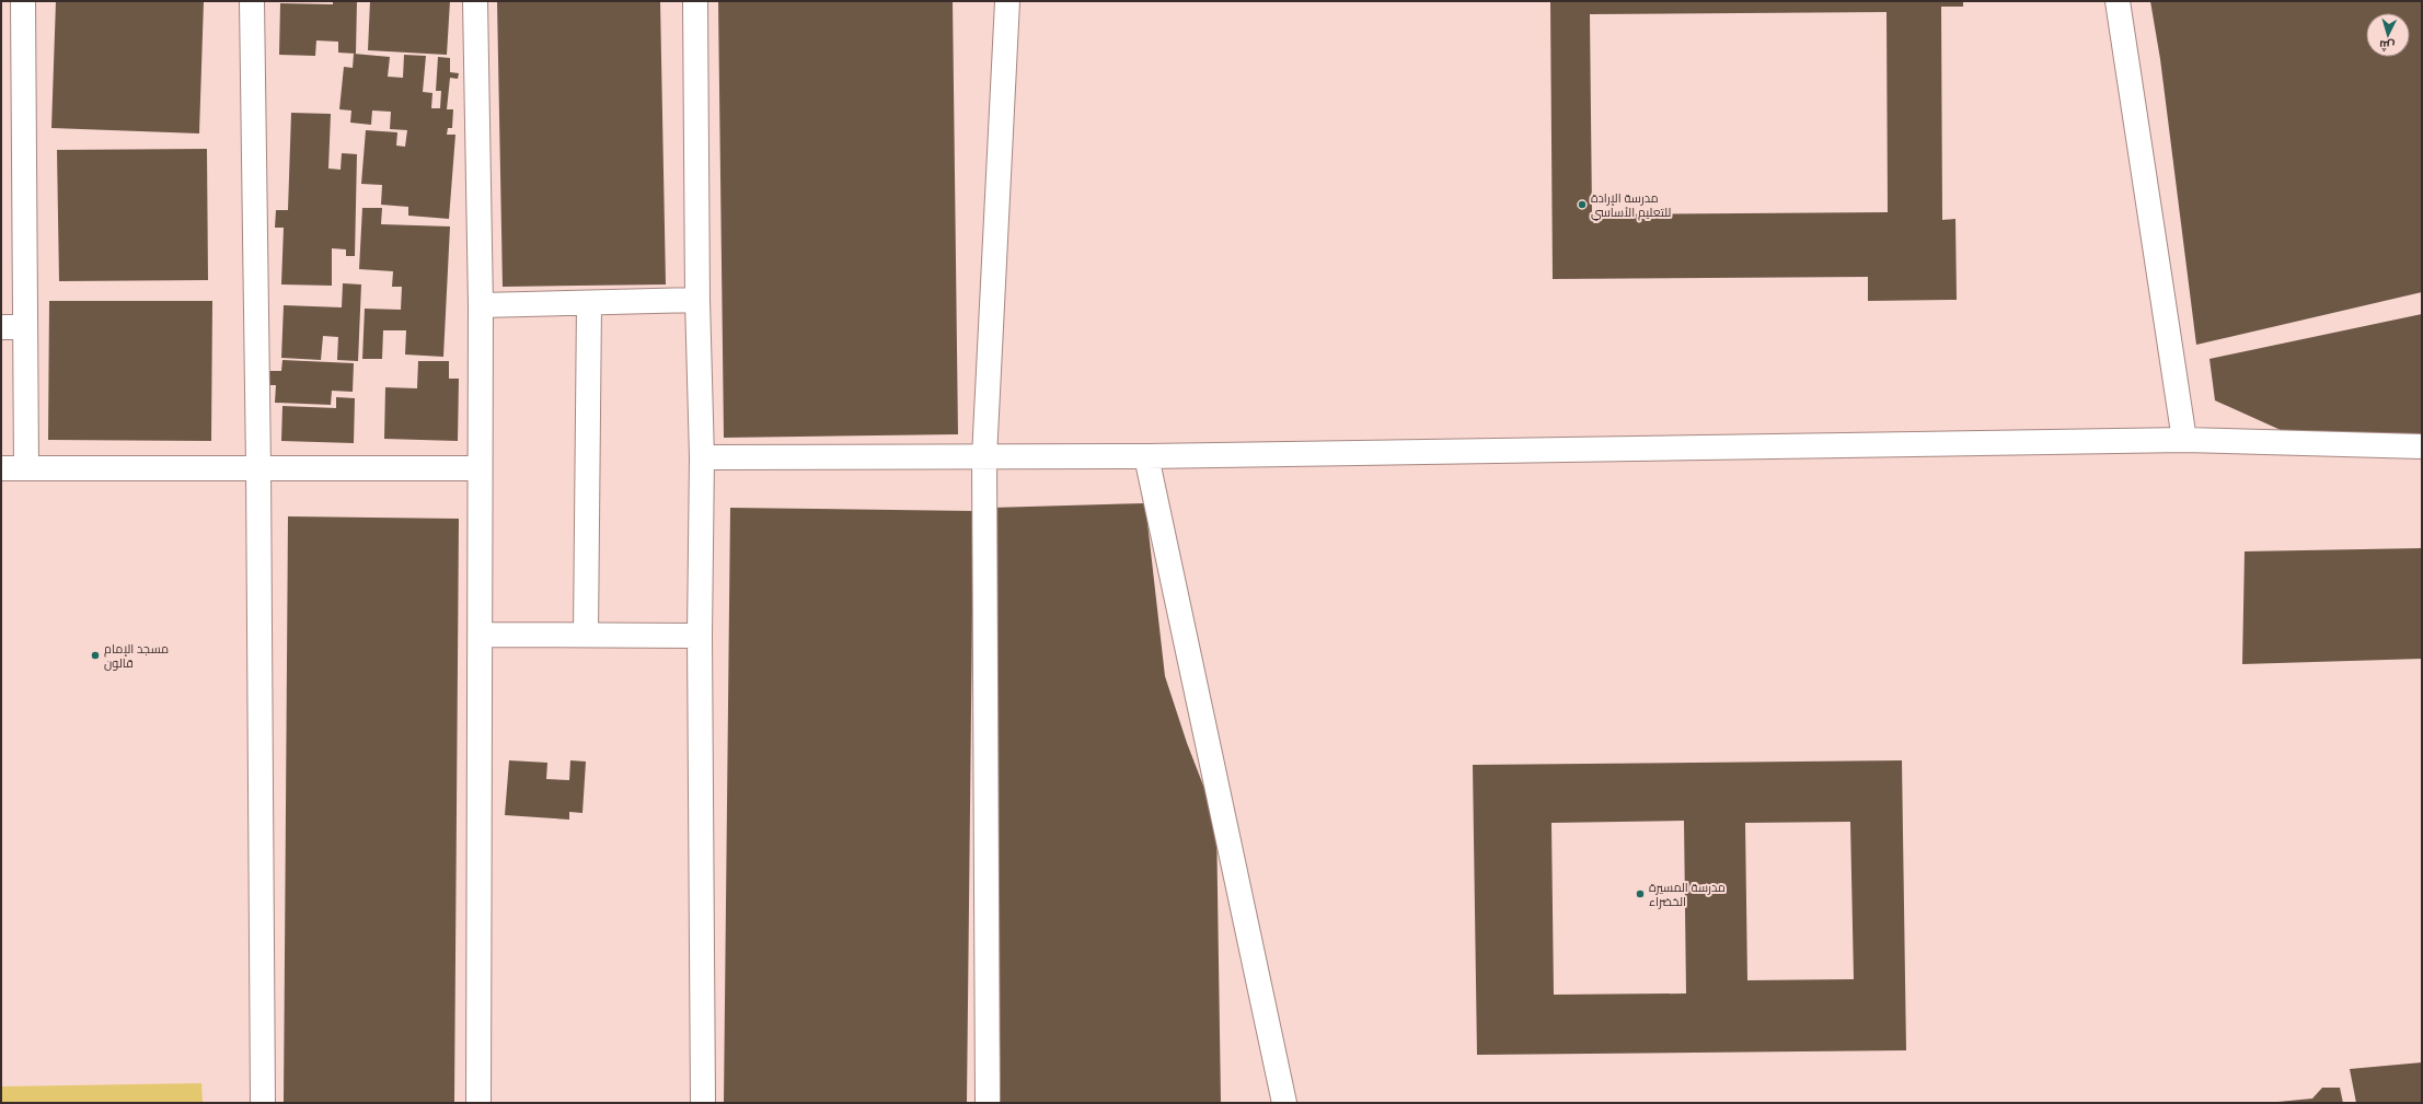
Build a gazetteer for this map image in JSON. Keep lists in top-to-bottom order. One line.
{"places":["مدرسة الإرادة للتعليم الأساسي","مسجد الإمام قالون","مدرسة المسيرة الخضراء"],"north":"bottom"}
